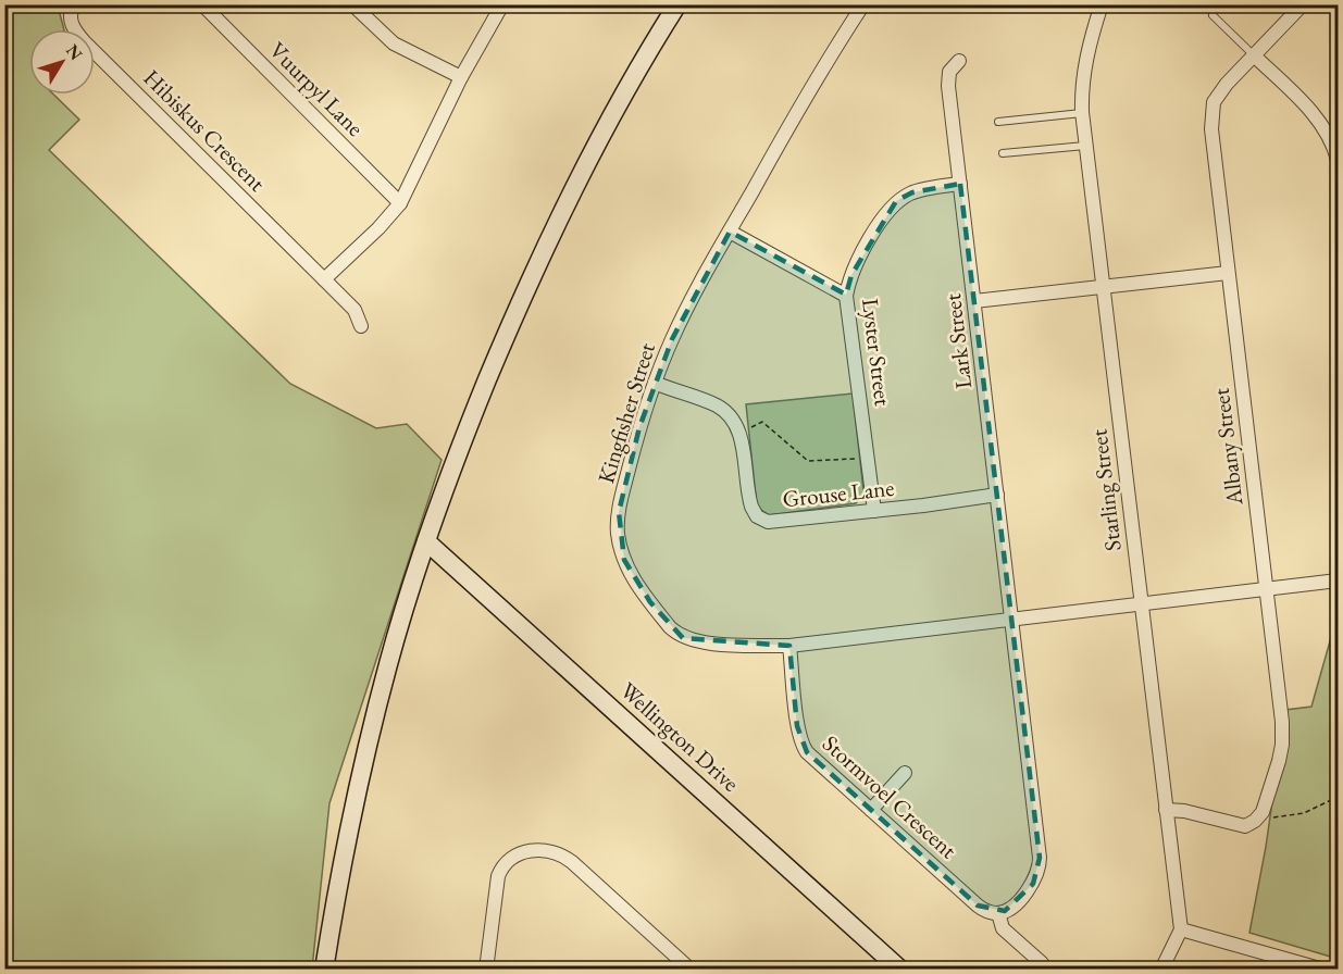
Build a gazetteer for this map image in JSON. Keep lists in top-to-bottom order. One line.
{"streets":{"main road":["Wellington Drive"],"street":["Vuurpyl Lane","Hibiskus Crescent","Lark Street","Lyster Street","Kingfisher Street","Albany Street","Starling Street","Grouse Lane","Stormvoel Crescent"]},"crossings":[["Lark Street","Lyster Street"],["Lark Street","Kingfisher Street"],["Lark Street","Grouse Lane"],["Lyster Street","Grouse Lane"],["Kingfisher Street","Albany Street"],["Kingfisher Street","Starling Street"],["Kingfisher Street","Grouse Lane"],["Kingfisher Street","Stormvoel Crescent"]],"north":"top right"}
